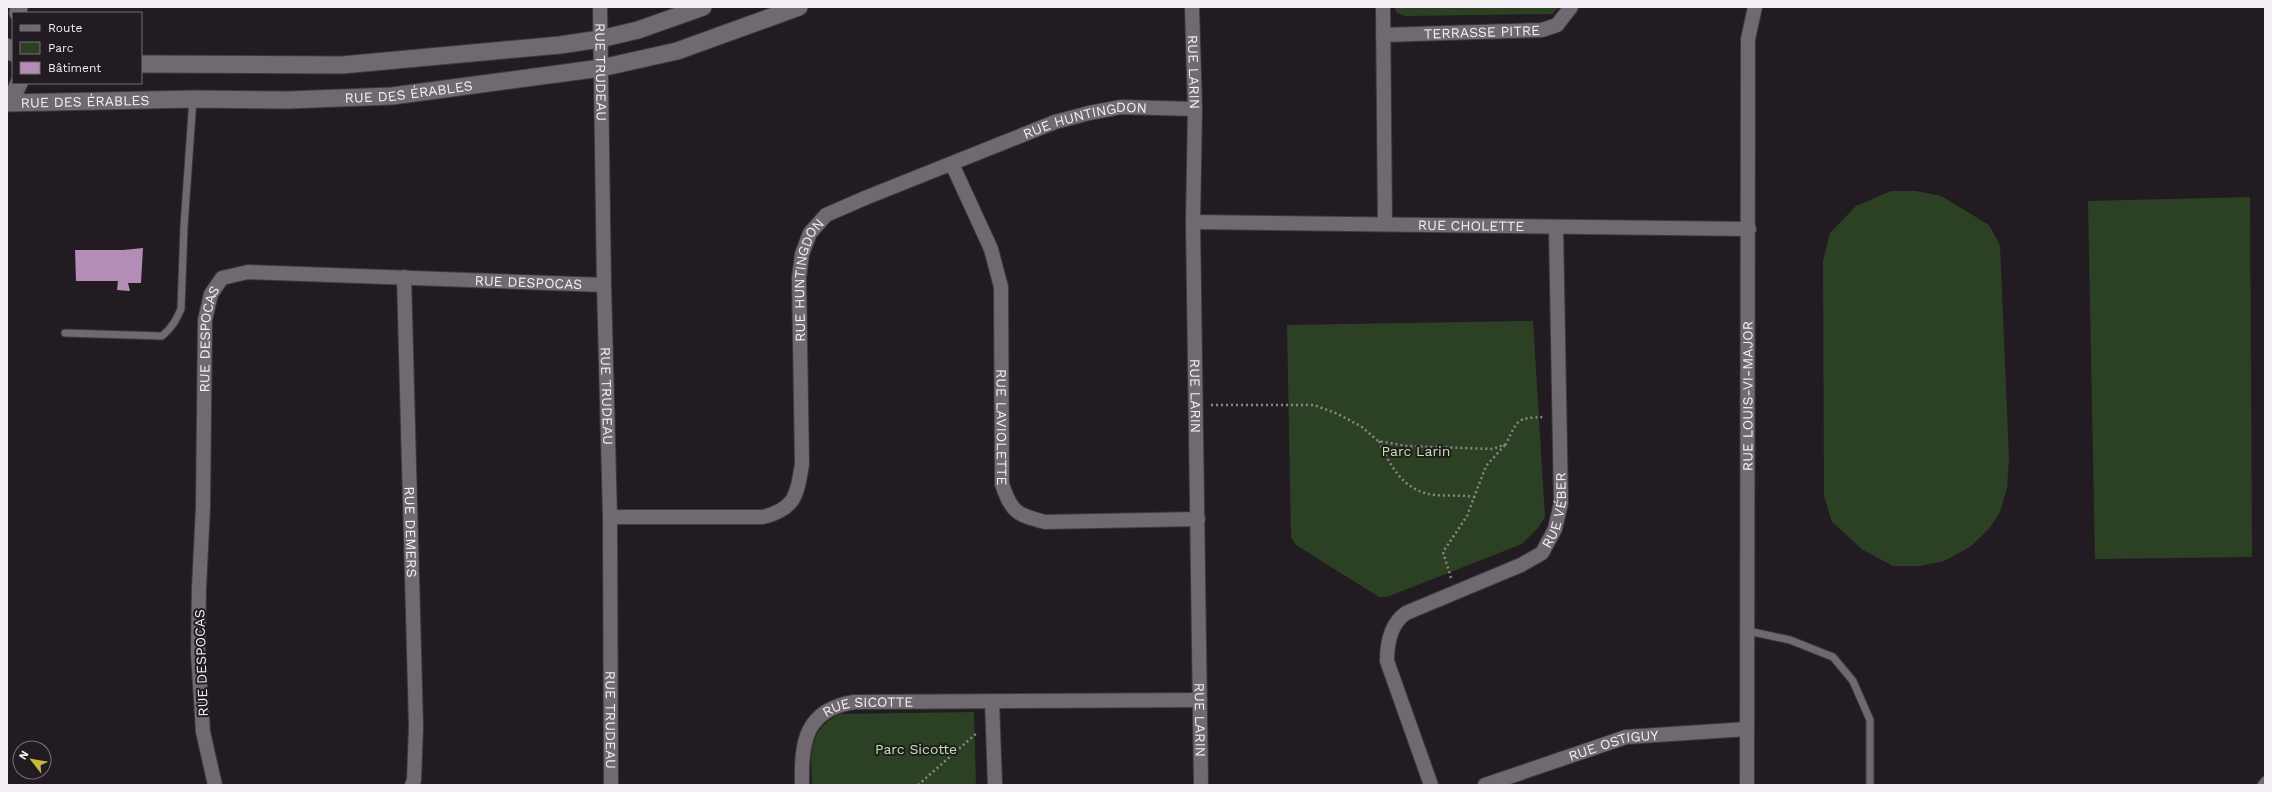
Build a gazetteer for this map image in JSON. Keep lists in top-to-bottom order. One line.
{"streets":{"street":["TERRASSE PITRE","RUE TRUDEAU","RUE LARIN","RUE DES ÉRABLES","RUE HUNTINGDON","RUE CHOLETTE","RUE DESPOCAS","RUE LOUIS-VI-MAJOR","RUE LAVIOLETTE","RUE VÉBER","RUE DEMERS","RUE SICOTTE","RUE OSTIGUY"]},"crossings":[["RUE TRUDEAU","RUE DES ÉRABLES"],["RUE TRUDEAU","RUE HUNTINGDON"],["RUE TRUDEAU","RUE DESPOCAS"],["RUE LARIN","RUE HUNTINGDON"],["RUE LARIN","RUE CHOLETTE"],["RUE LARIN","RUE LAVIOLETTE"],["RUE LARIN","RUE SICOTTE"],["RUE HUNTINGDON","RUE LAVIOLETTE"],["RUE CHOLETTE","RUE LOUIS-VI-MAJOR"],["RUE CHOLETTE","RUE VÉBER"],["RUE DESPOCAS","RUE DEMERS"],["RUE LOUIS-VI-MAJOR","RUE OSTIGUY"]],"parks":["Parc Larin","Parc Sicotte"],"legend":["Route","Parc","Bâtiment"],"north":"top left"}
